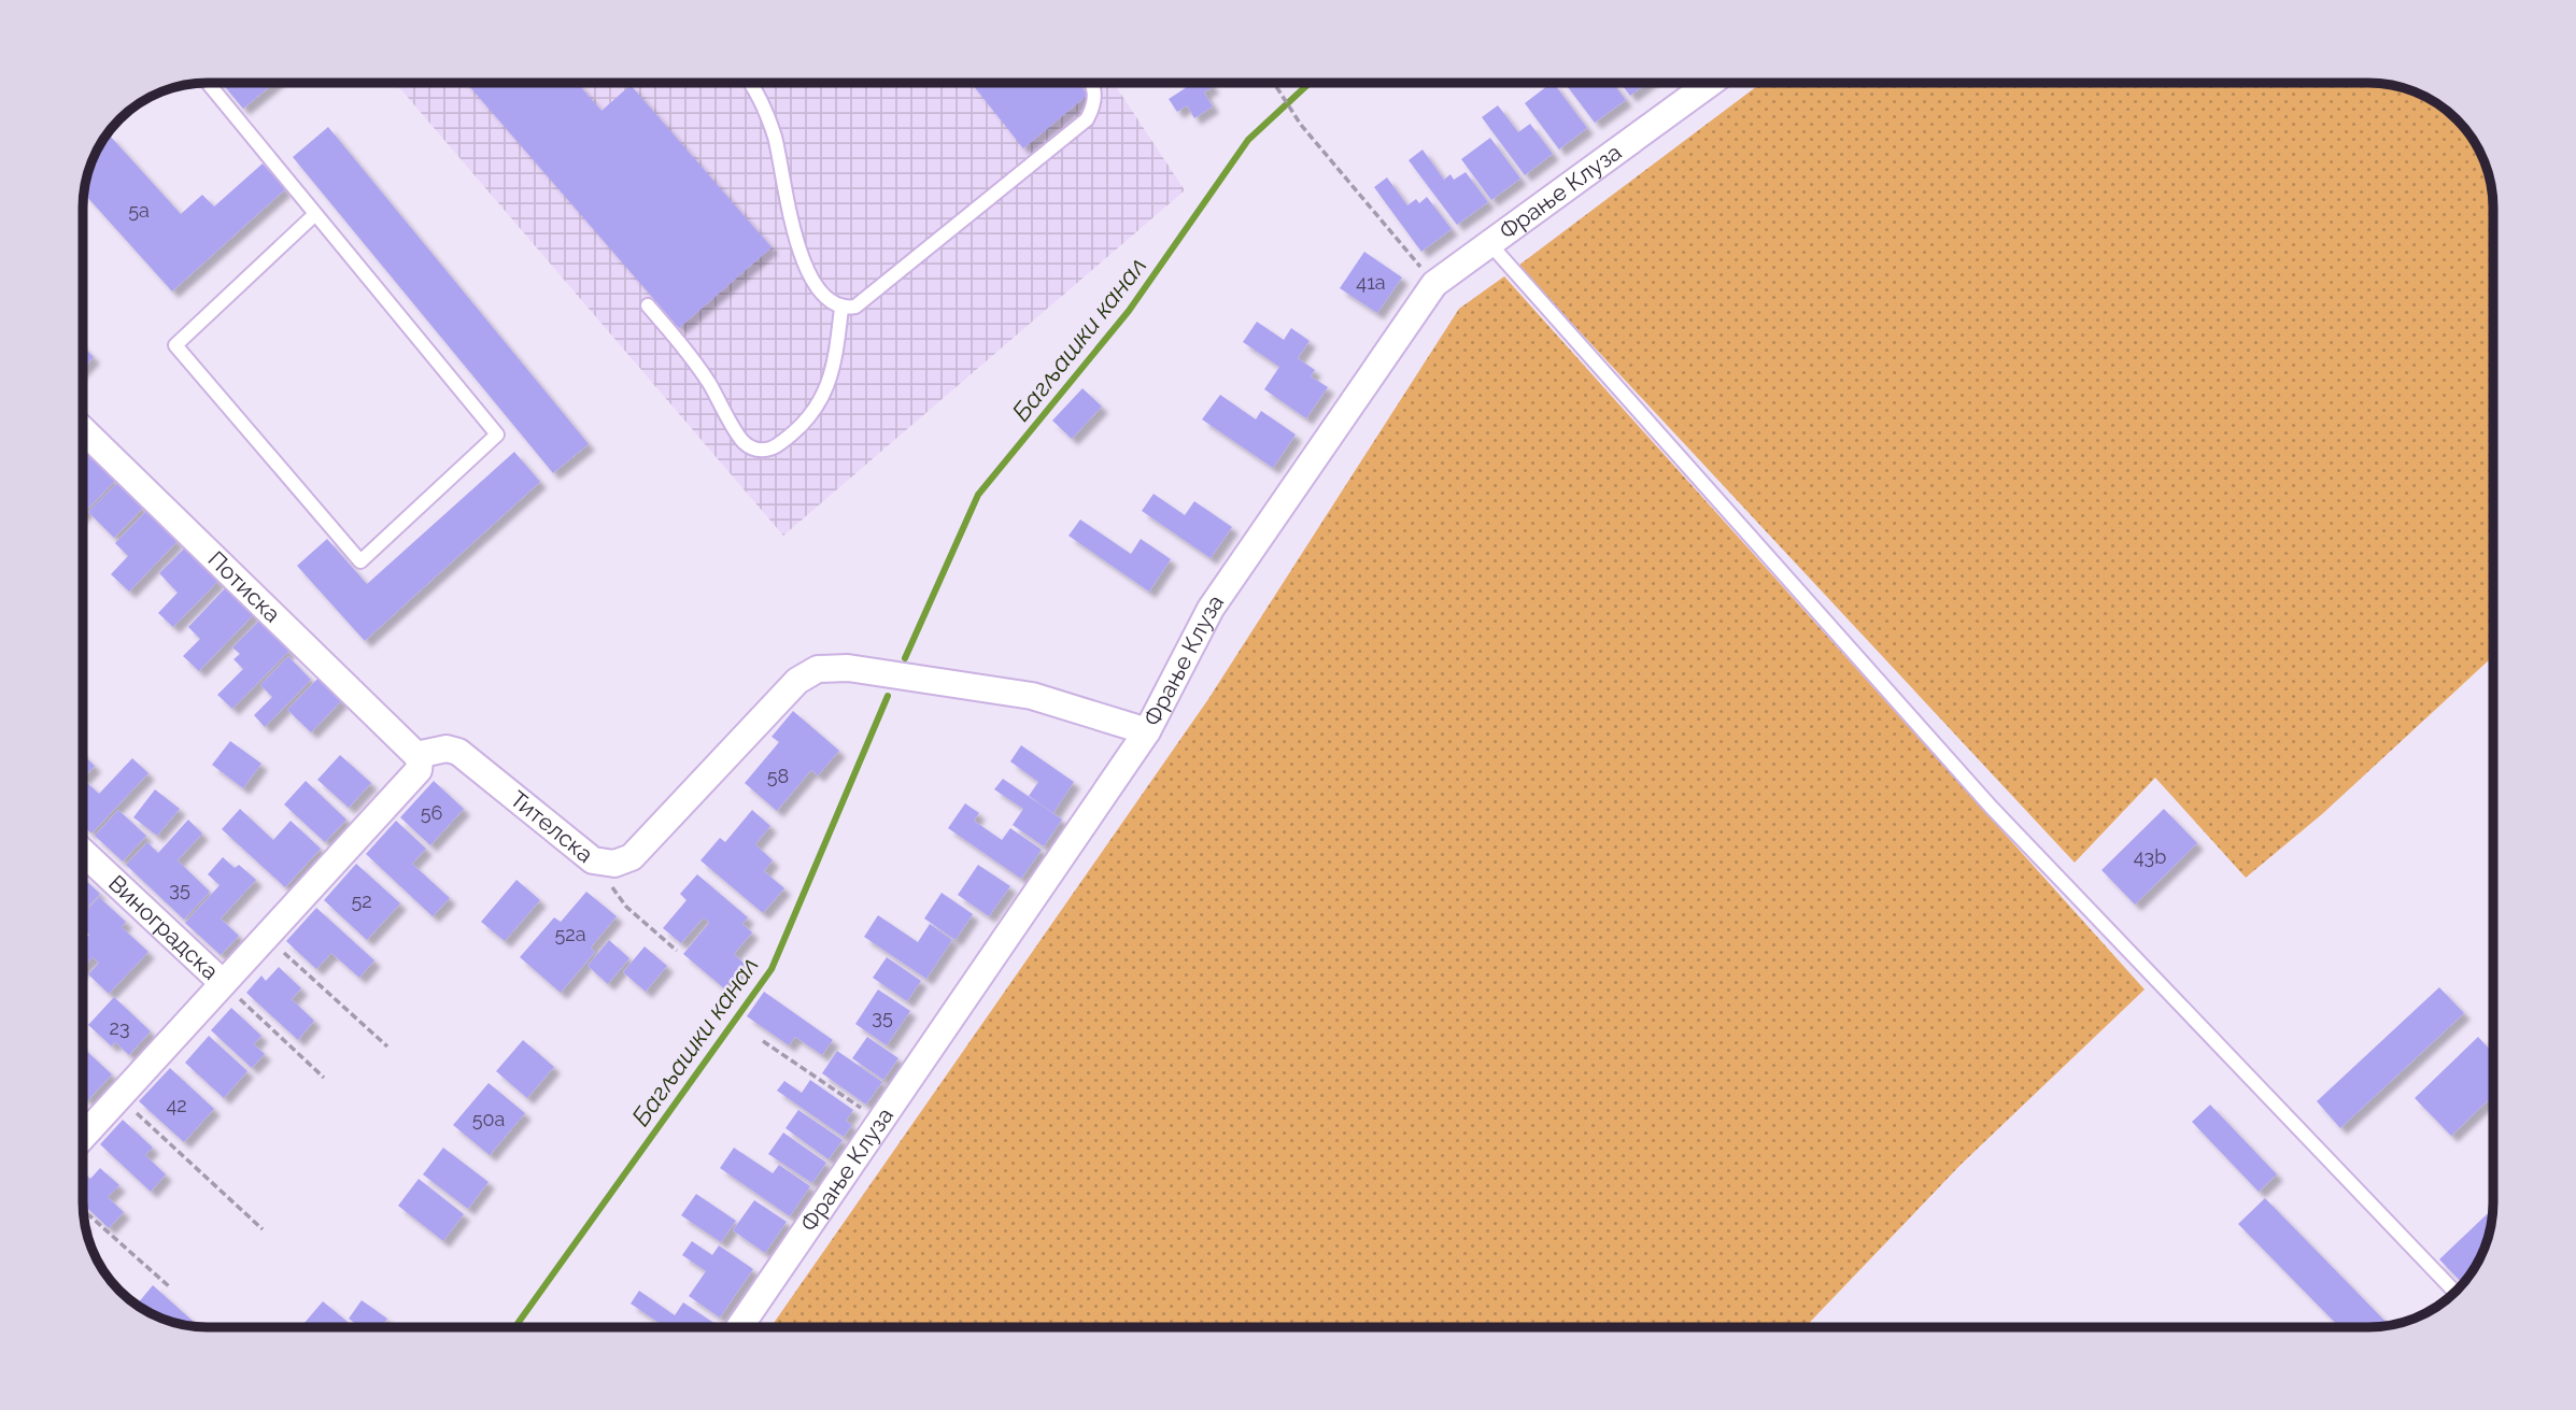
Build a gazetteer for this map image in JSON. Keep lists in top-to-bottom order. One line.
{"streets":{"street":["Фрање Клуза","Потиска","Тителска","Виноградска"]},"crossings":[["Фрање Клуза","Тителска"],["Потиска","Тителска"]],"water":["Багљашки канал"],"house_numbers":["5a","41a","58","56","43b","35","52","52a","35","23","42","50a"]}
